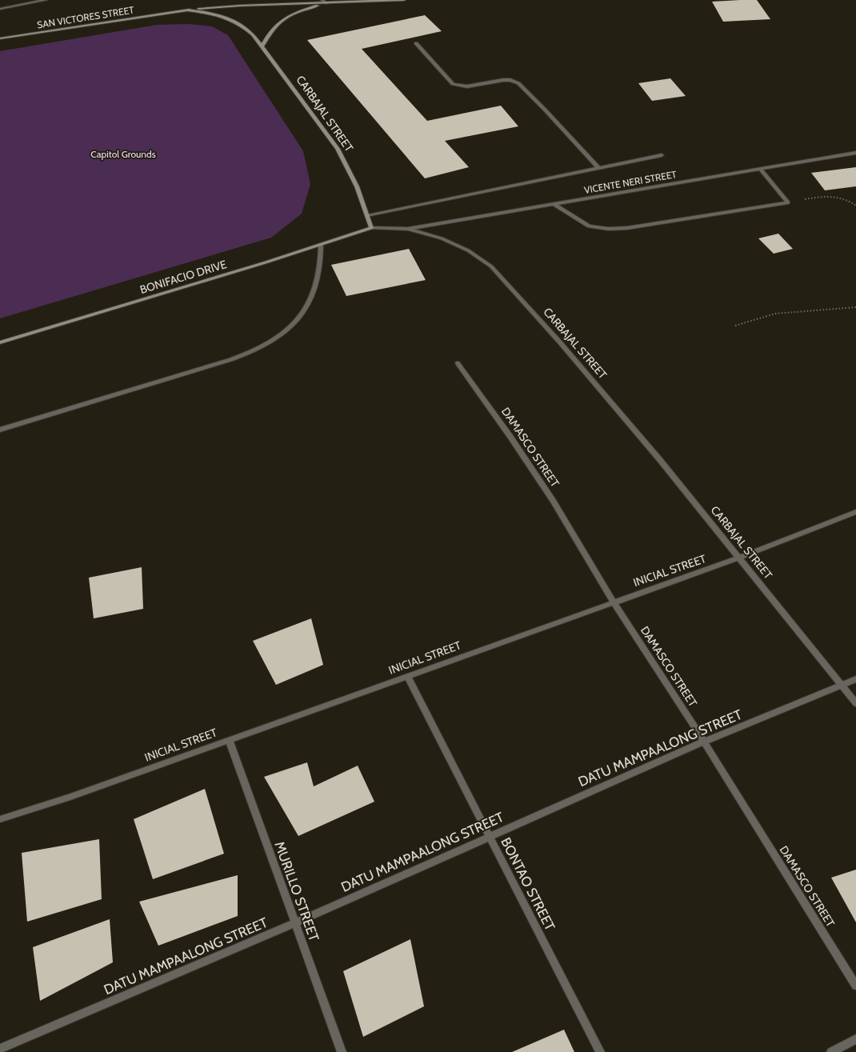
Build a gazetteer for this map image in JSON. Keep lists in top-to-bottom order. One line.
{"streets":{"main road":["SAN VICTORES STREET","CARBAJAL STREET","BONIFACIO DRIVE"],"street":["VICENTE NERI STREET","DAMASCO STREET","INICIAL STREET","DATU MAMPAALONG STREET","BONTAO STREET","MURILLO STREET"]},"crossings":[["SAN VICTORES STREET","CARBAJAL STREET"],["CARBAJAL STREET","VICENTE NERI STREET"],["CARBAJAL STREET","BONIFACIO DRIVE"],["CARBAJAL STREET","INICIAL STREET"],["CARBAJAL STREET","DATU MAMPAALONG STREET"],["DAMASCO STREET","INICIAL STREET"],["DAMASCO STREET","DATU MAMPAALONG STREET"],["INICIAL STREET","BONTAO STREET"],["INICIAL STREET","MURILLO STREET"],["DATU MAMPAALONG STREET","BONTAO STREET"],["DATU MAMPAALONG STREET","MURILLO STREET"]],"parks":["Capitol Grounds"]}
